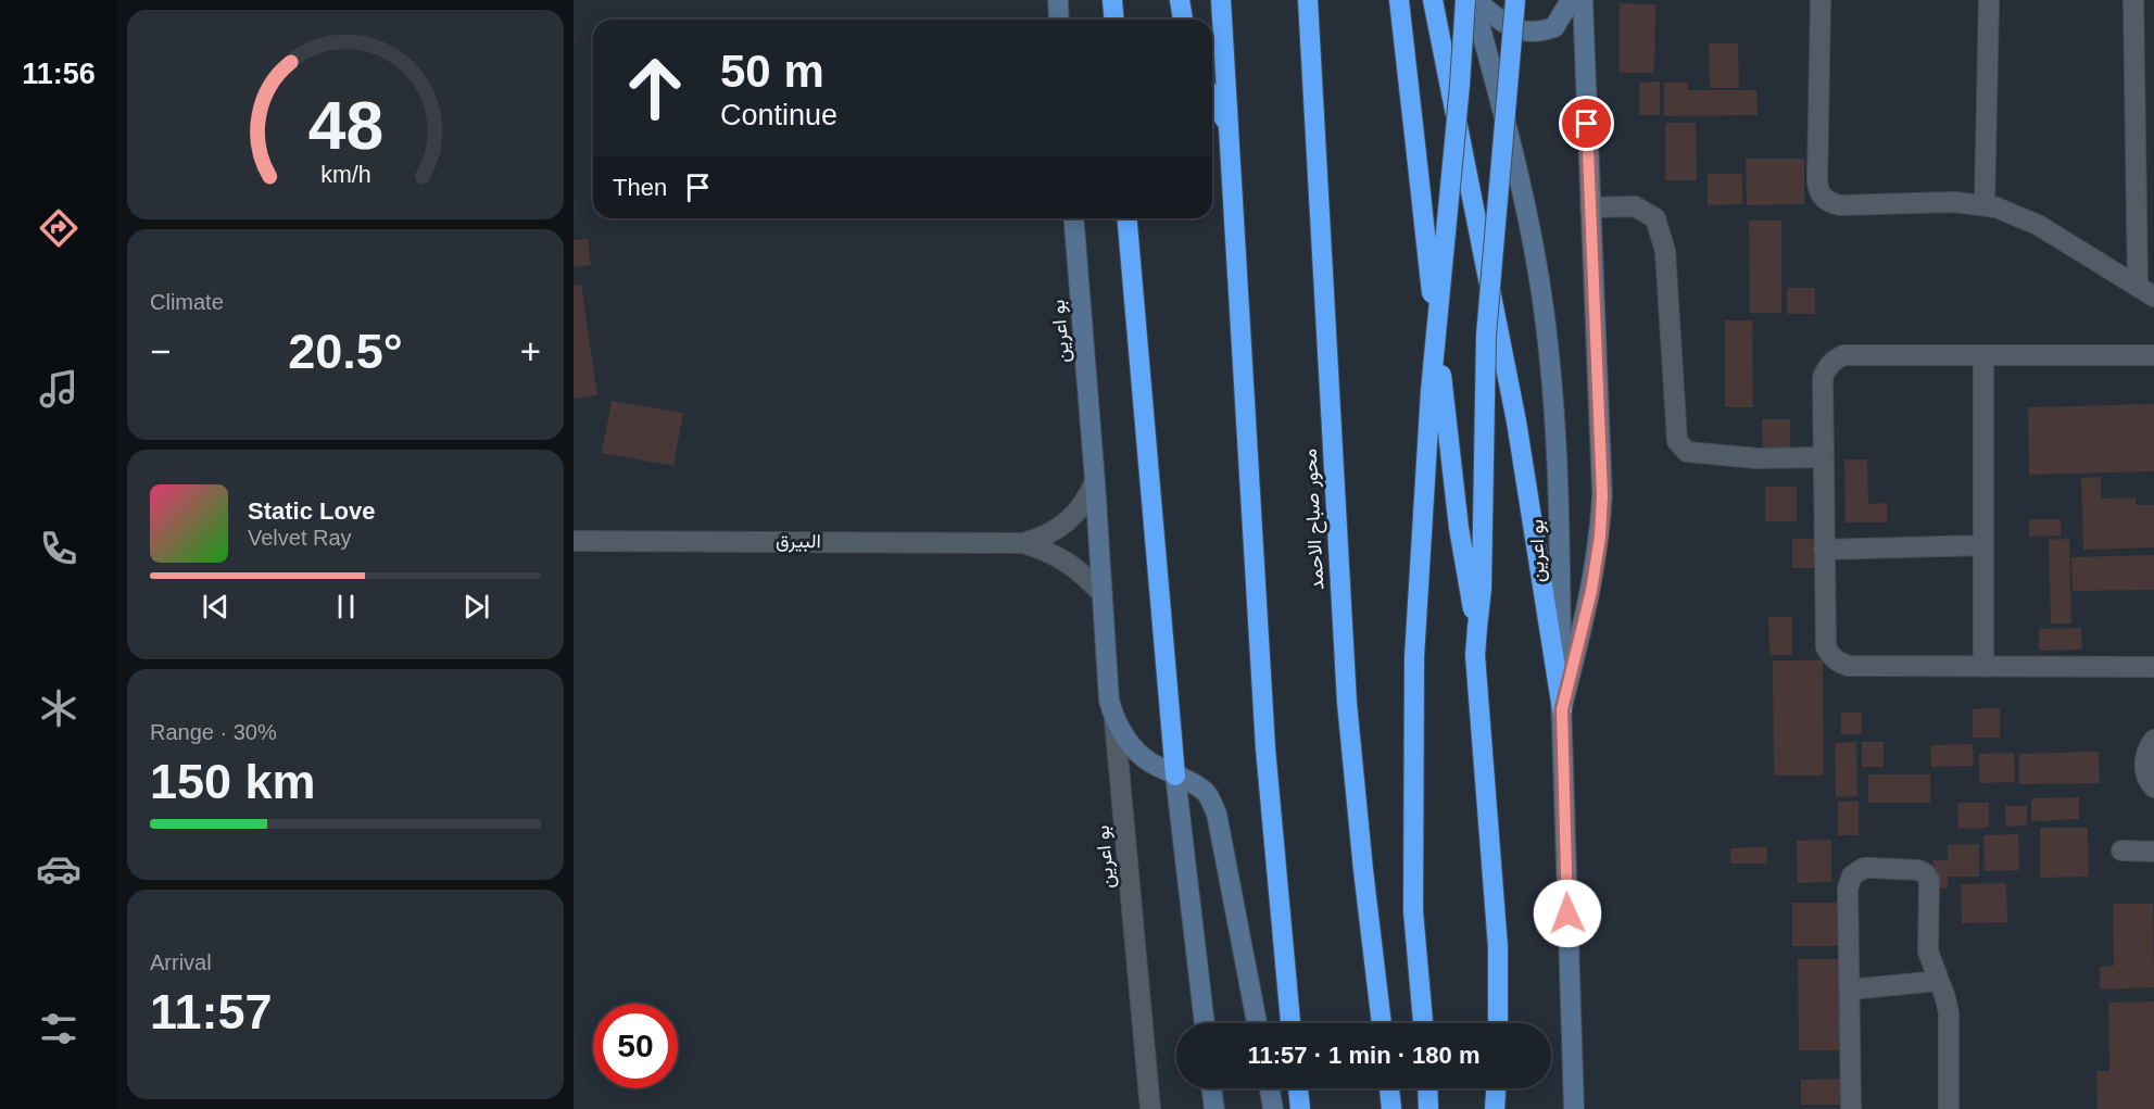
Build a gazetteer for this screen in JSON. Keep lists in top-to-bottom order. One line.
{"streets":{"highway":["محور صباح الاحمد"],"main road":["بو اعرين"],"street":["البيرق"]},"crossings":[["بو اعرين","البيرق"]],"page":{"tabs":"11:56","turn":["50 m","Continue"],"then":"Then","tile":["Climate",["Range · 30%","150 km"],["Arrival","11:57"]],"heat":["−","20.5°","+"],"song":["Static Love","Velvet Ray"],"limit":"50","trip":"11:57 · 1 min · 180 m","gauge":["48","km/h"]}}
